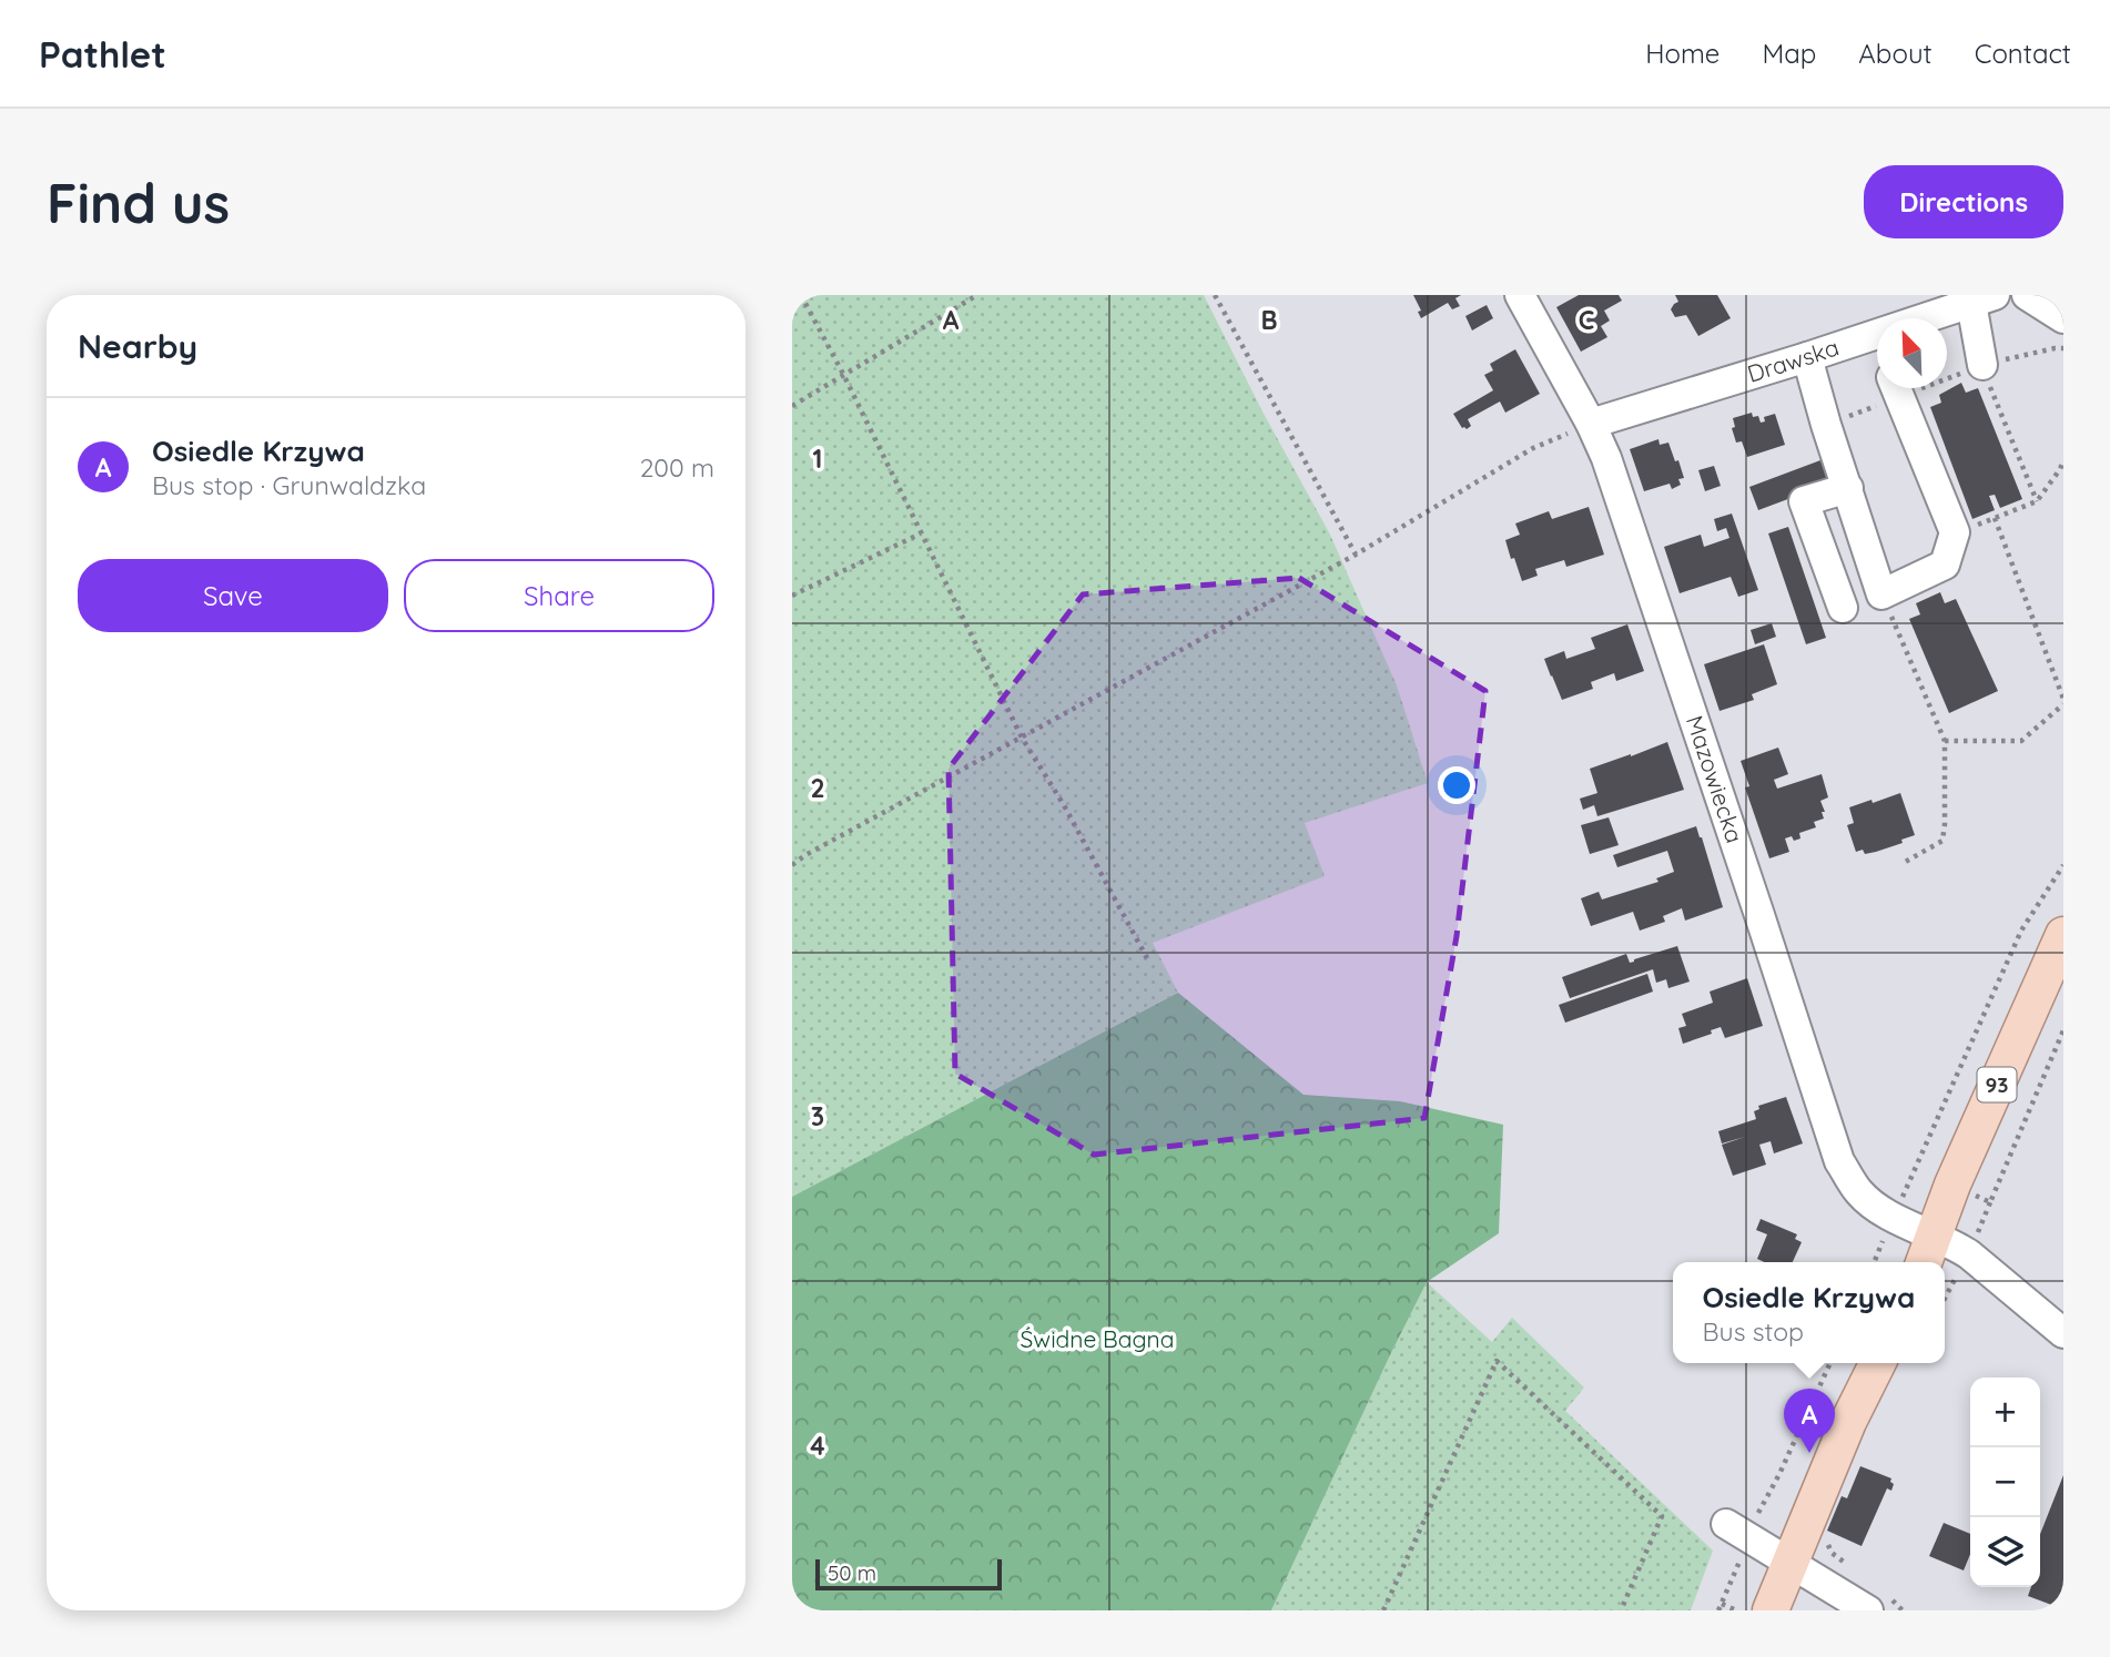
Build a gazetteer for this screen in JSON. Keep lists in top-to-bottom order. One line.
{"streets":{"main road":["93"],"street":["Drawska","Mazowiecka"]},"crossings":[["Drawska","Mazowiecka"],["Mazowiecka","93"]],"parks":["Świdne Bagna"],"scale_bar":"50 m","north":"top left","page":{"header":"Pathlet","nav":["Home","Map","About","Contact"],"buttons":["Directions",["Save","Share"]],"title":"Find us","heading":"Nearby","list":[{"mark":"A","name":"Osiedle Krzywa","note":"Bus stop · Grunwaldzka","value":"200 m"}],"popup":["Osiedle Krzywa","Bus stop"],"map_buttons":["+","−"],"pins":"A","scale":"50 m"},"grid":{"columns":["A","B","C"],"rows":["1","2","3","4"]}}
